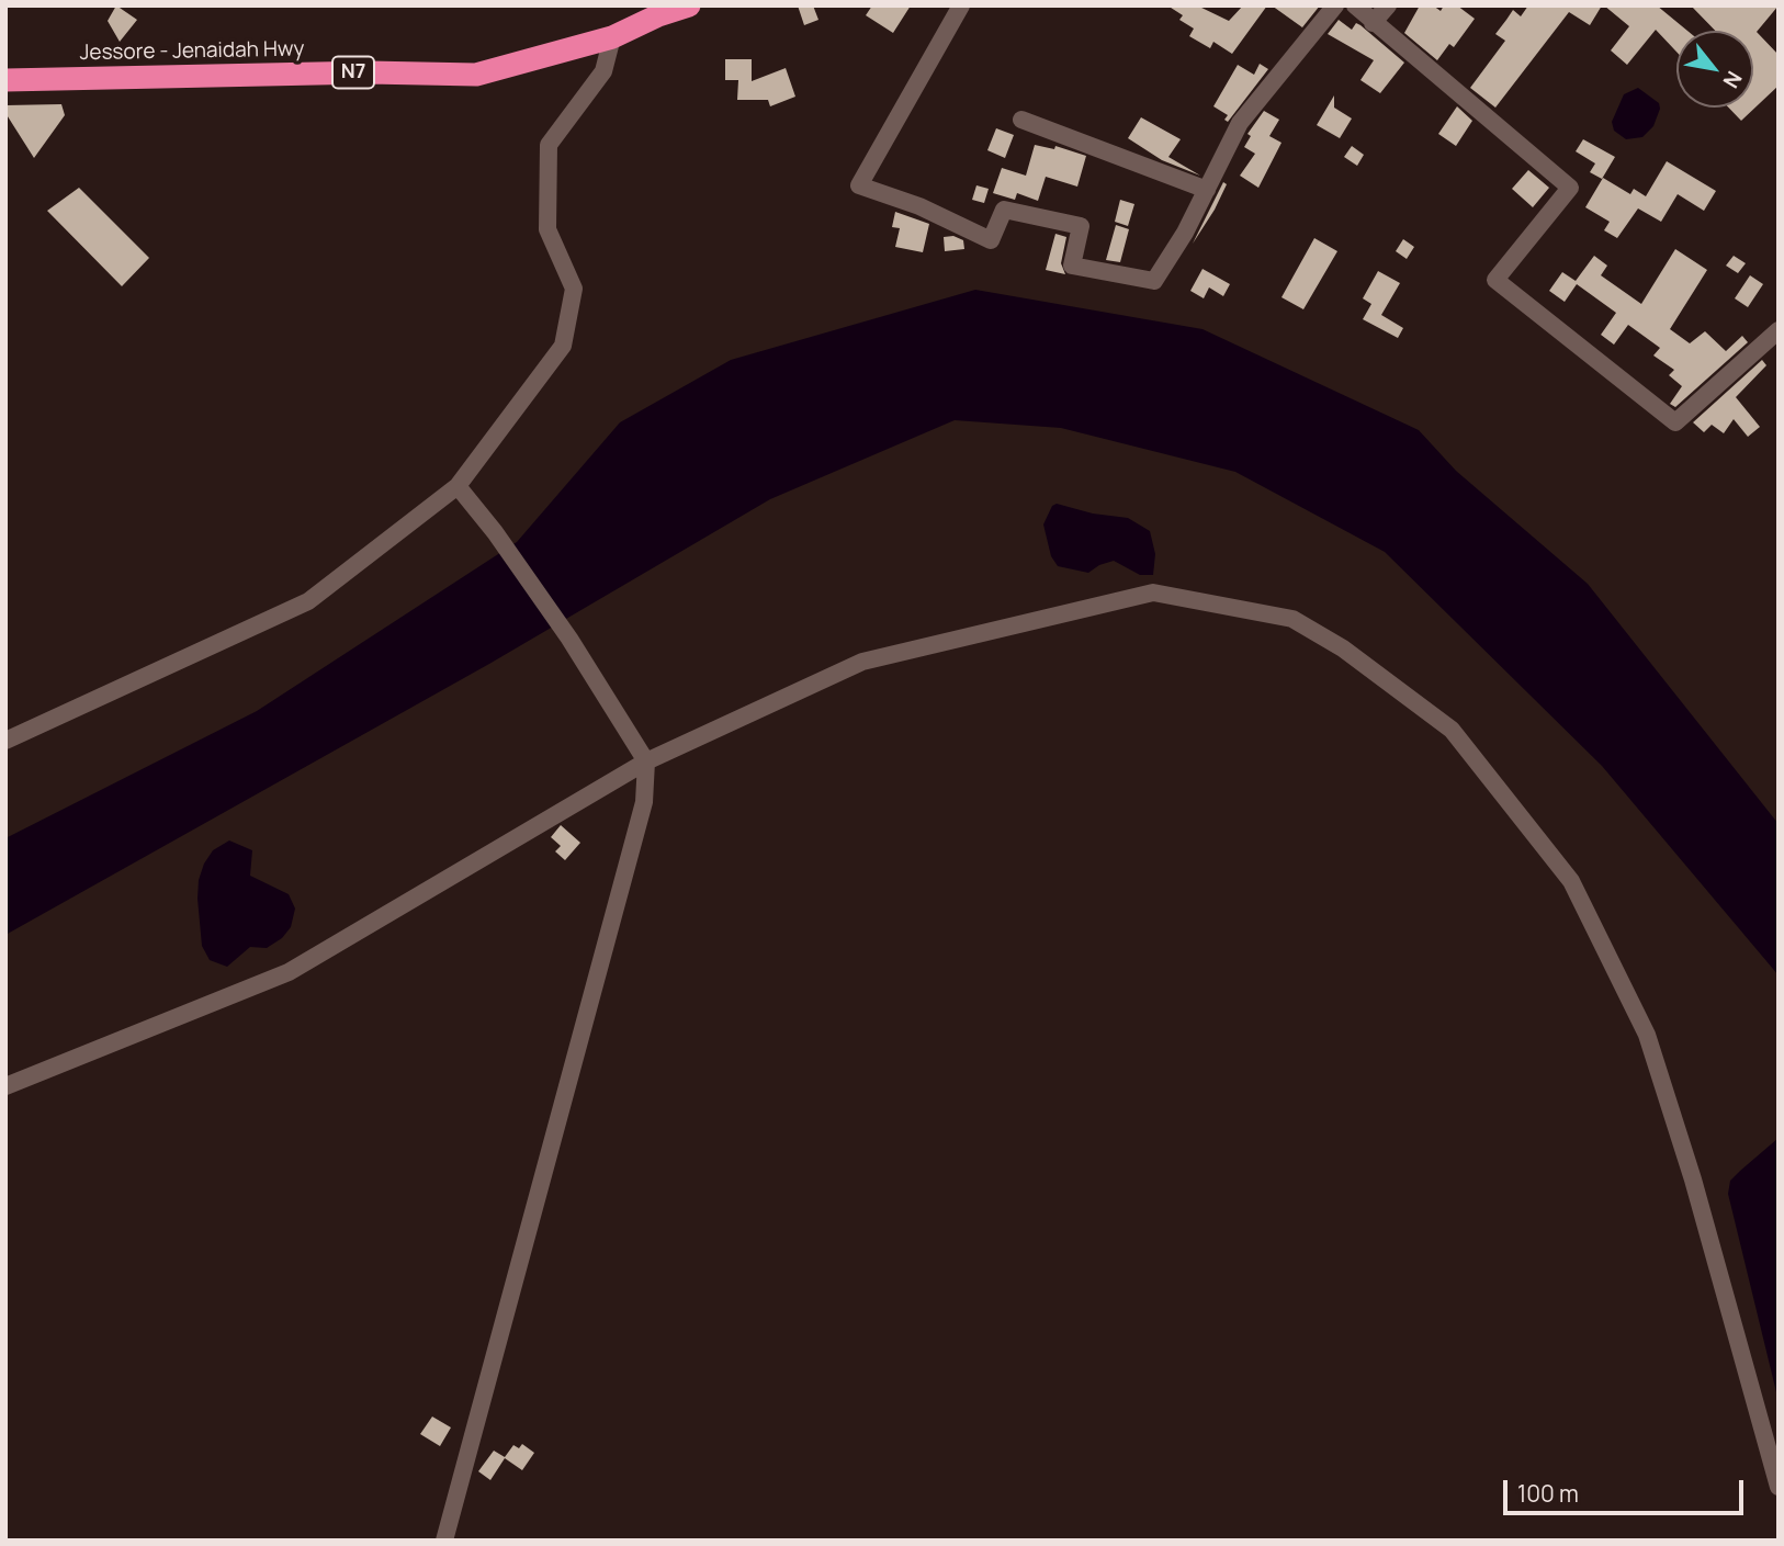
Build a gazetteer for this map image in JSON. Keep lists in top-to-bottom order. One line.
{"streets":{"highway":["Jessore - Jenaidah Hwy","N7"]},"scale_bar":"100 m","north":"bottom right"}
